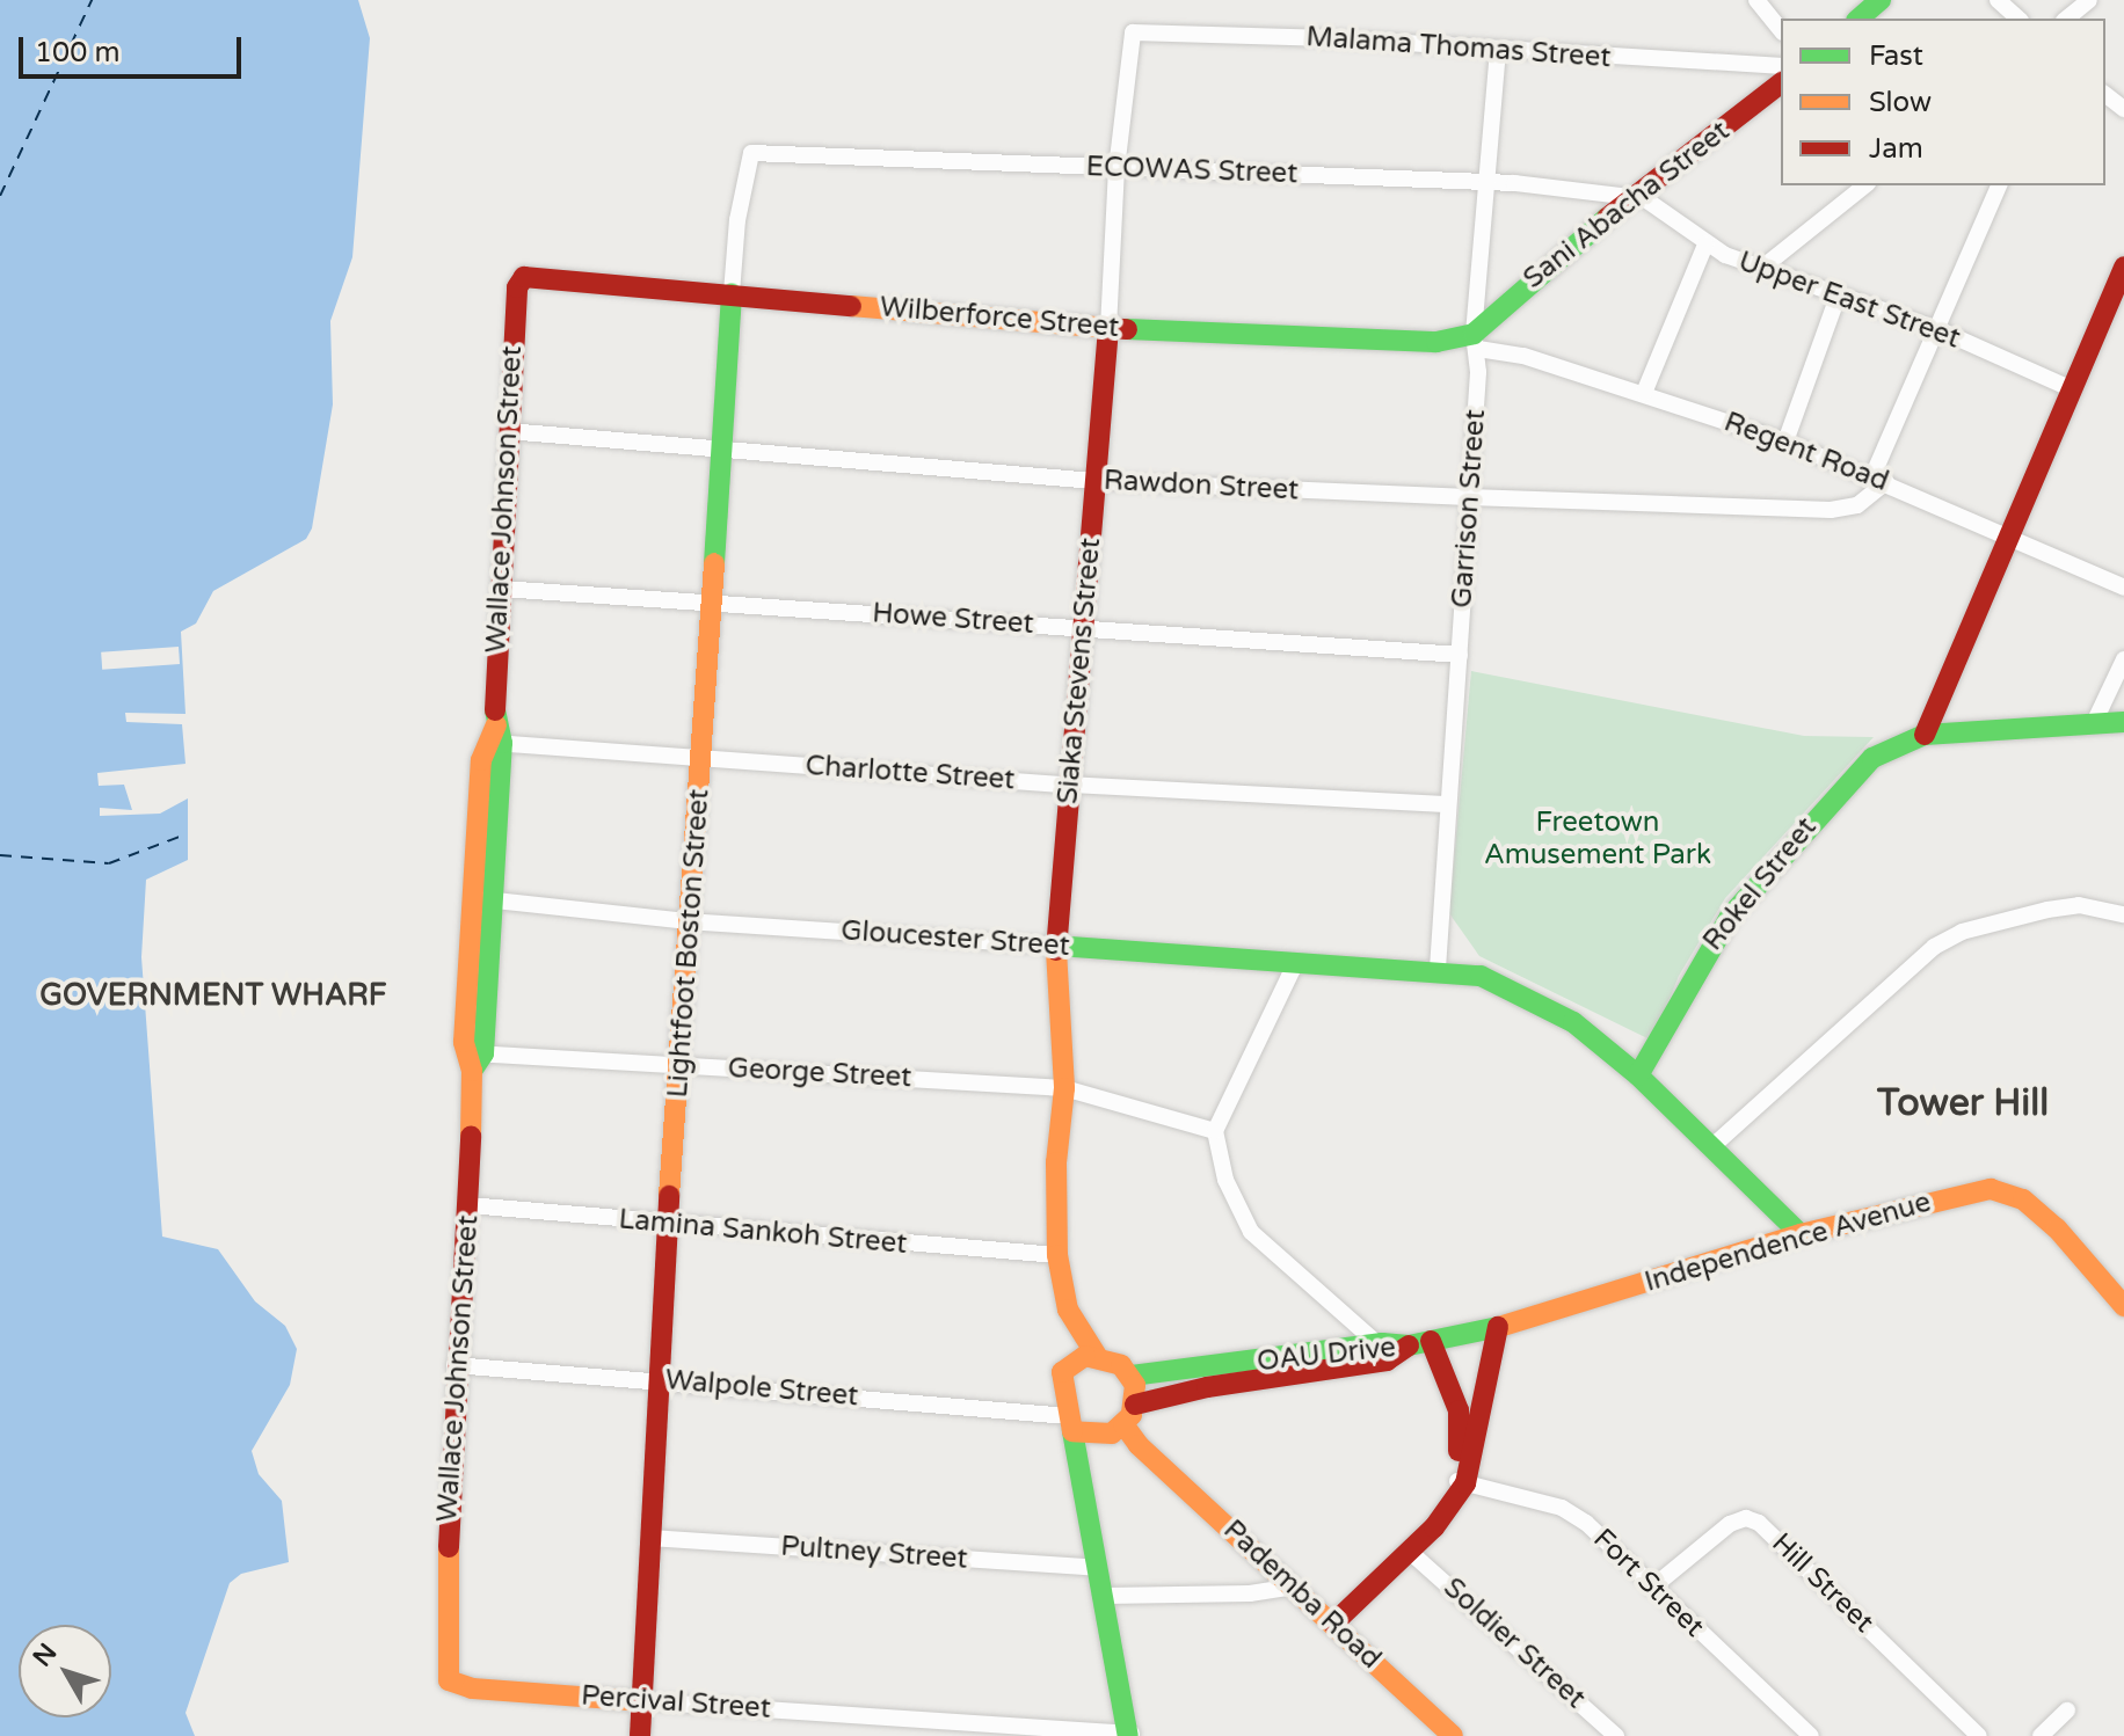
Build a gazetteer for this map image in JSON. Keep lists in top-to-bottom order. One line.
{"streets":{"main road":["Sani Abacha Street","Wilberforce Street","Wallace Johnson Street","Siaka Stevens Street","Rokel Street","Gloucester Street","Lightfoot Boston Street","Independence Avenue","OAU Drive","Pademba Road","Percival Street"],"street":["Malama Thomas Street","ECOWAS Street","Upper East Street","Regent Road","Rawdon Street","Garrison Street","Howe Street","Charlotte Street","George Street","Lamina Sankoh Street","Walpole Street","Pultney Street","Fort Street","Hill Street","Soldier Street"]},"crossings":[["Malama Thomas Street","Garrison Street"],["Malama Thomas Street","Siaka Stevens Street"],["ECOWAS Street","Sani Abacha Street"],["ECOWAS Street","Upper East Street"],["ECOWAS Street","Garrison Street"],["ECOWAS Street","Siaka Stevens Street"],["ECOWAS Street","Lightfoot Boston Street"],["Sani Abacha Street","Upper East Street"],["Sani Abacha Street","Wilberforce Street"],["Sani Abacha Street","Regent Road"],["Sani Abacha Street","Garrison Street"],["Wilberforce Street","Regent Road"],["Wilberforce Street","Wallace Johnson Street"],["Wilberforce Street","Garrison Street"],["Wilberforce Street","Siaka Stevens Street"],["Wilberforce Street","Lightfoot Boston Street"],["Regent Road","Rawdon Street"],["Regent Road","Garrison Street"],["Rawdon Street","Wallace Johnson Street"],["Rawdon Street","Garrison Street"],["Rawdon Street","Siaka Stevens Street"],["Rawdon Street","Lightfoot Boston Street"],["Wallace Johnson Street","Howe Street"],["Wallace Johnson Street","Charlotte Street"],["Wallace Johnson Street","Gloucester Street"],["Wallace Johnson Street","George Street"],["Wallace Johnson Street","Lamina Sankoh Street"],["Wallace Johnson Street","Walpole Street"],["Wallace Johnson Street","Percival Street"],["Garrison Street","Howe Street"],["Garrison Street","Charlotte Street"],["Garrison Street","Gloucester Street"],["Howe Street","Siaka Stevens Street"],["Howe Street","Lightfoot Boston Street"],["Siaka Stevens Street","Charlotte Street"],["Siaka Stevens Street","Gloucester Street"],["Siaka Stevens Street","George Street"],["Siaka Stevens Street","Lamina Sankoh Street"],["Siaka Stevens Street","OAU Drive"],["Siaka Stevens Street","Walpole Street"],["Siaka Stevens Street","Pademba Road"],["Charlotte Street","Lightfoot Boston Street"],["Rokel Street","Gloucester Street"],["Gloucester Street","Lightfoot Boston Street"],["Gloucester Street","Independence Avenue"],["Lightfoot Boston Street","George Street"],["Lightfoot Boston Street","Lamina Sankoh Street"],["Lightfoot Boston Street","Walpole Street"],["Lightfoot Boston Street","Pultney Street"],["Lightfoot Boston Street","Percival Street"],["Independence Avenue","OAU Drive"],["OAU Drive","Walpole Street"],["OAU Drive","Pademba Road"],["Walpole Street","Pademba Road"],["Fort Street","Hill Street"]],"districts":["GOVERNMENT WHARF","Tower Hill"],"parks":["Freetown Amusement Park"],"legend":["Fast","Slow","Jam"],"scale_bar":"100 m","north":"top left"}
